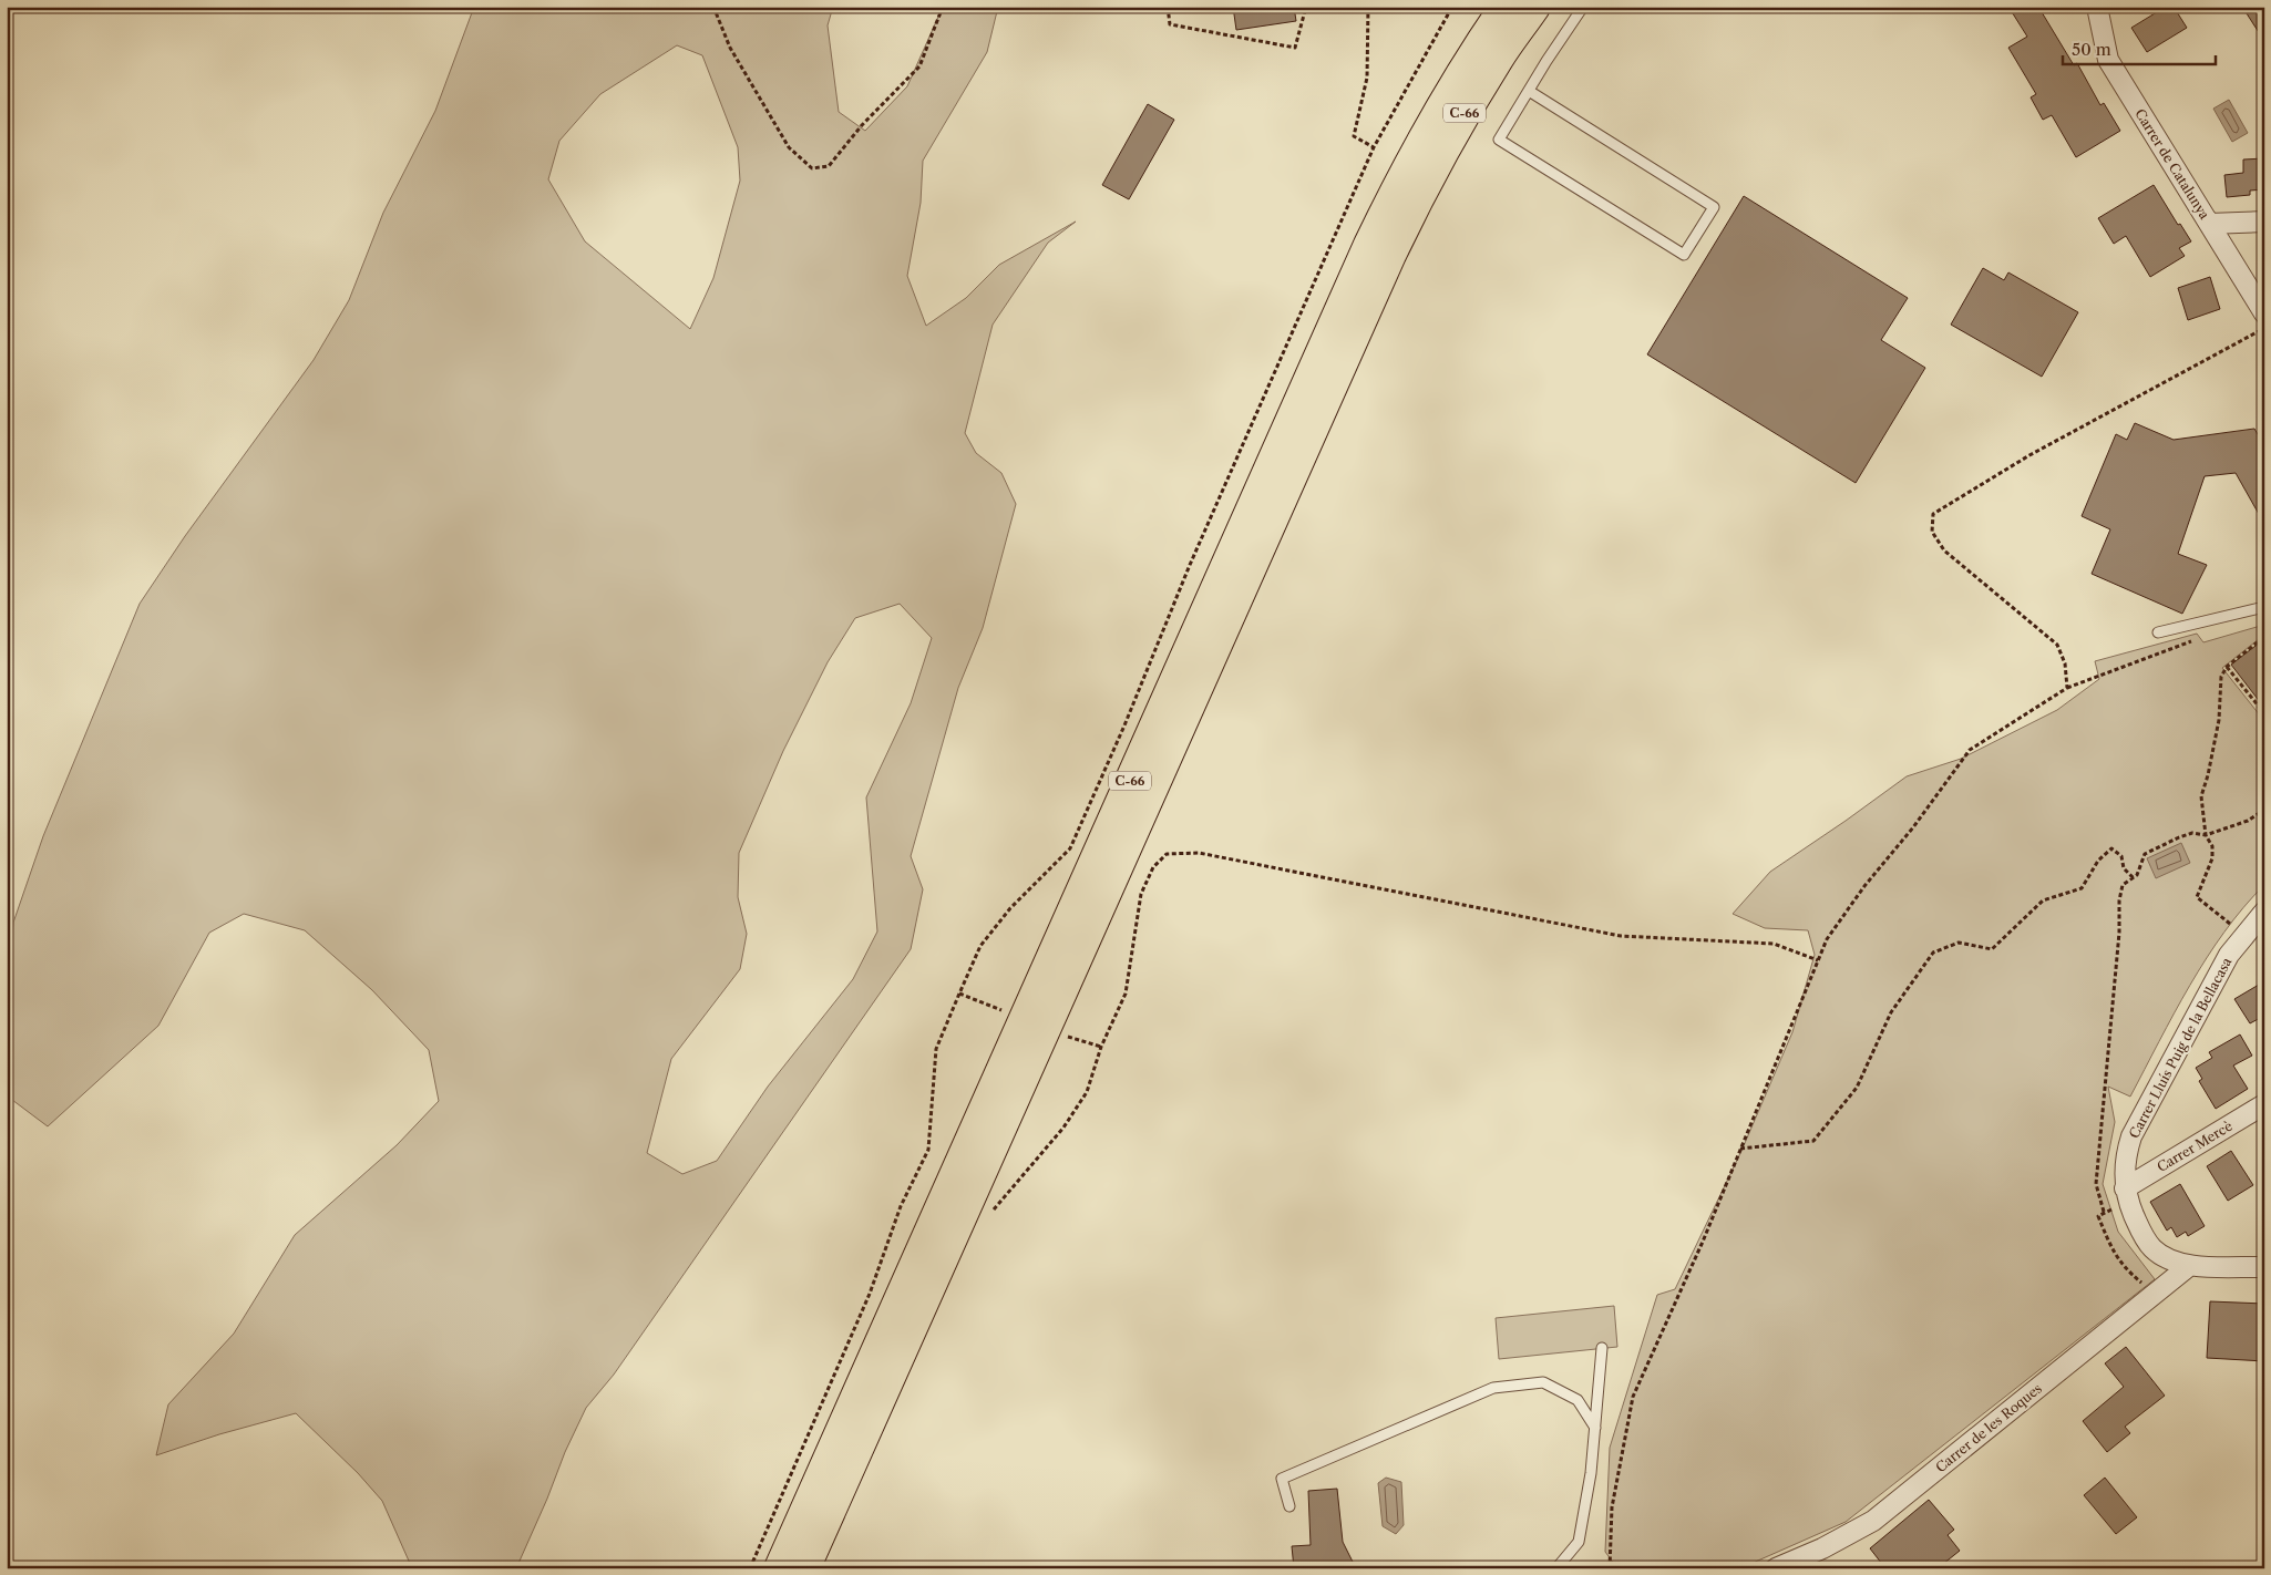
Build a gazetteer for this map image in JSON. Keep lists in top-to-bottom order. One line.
{"streets":{"highway":["C-66"],"street":["Carrer de Catalunya","Carrer Lluís Puig de la Bellacasa","Carrer Mercè","Carrer de les Roques"]},"crossings":[["Carrer Lluís Puig de la Bellacasa","Carrer Mercè"],["Carrer Lluís Puig de la Bellacasa","Carrer de les Roques"]],"scale_bar":"50 m"}
